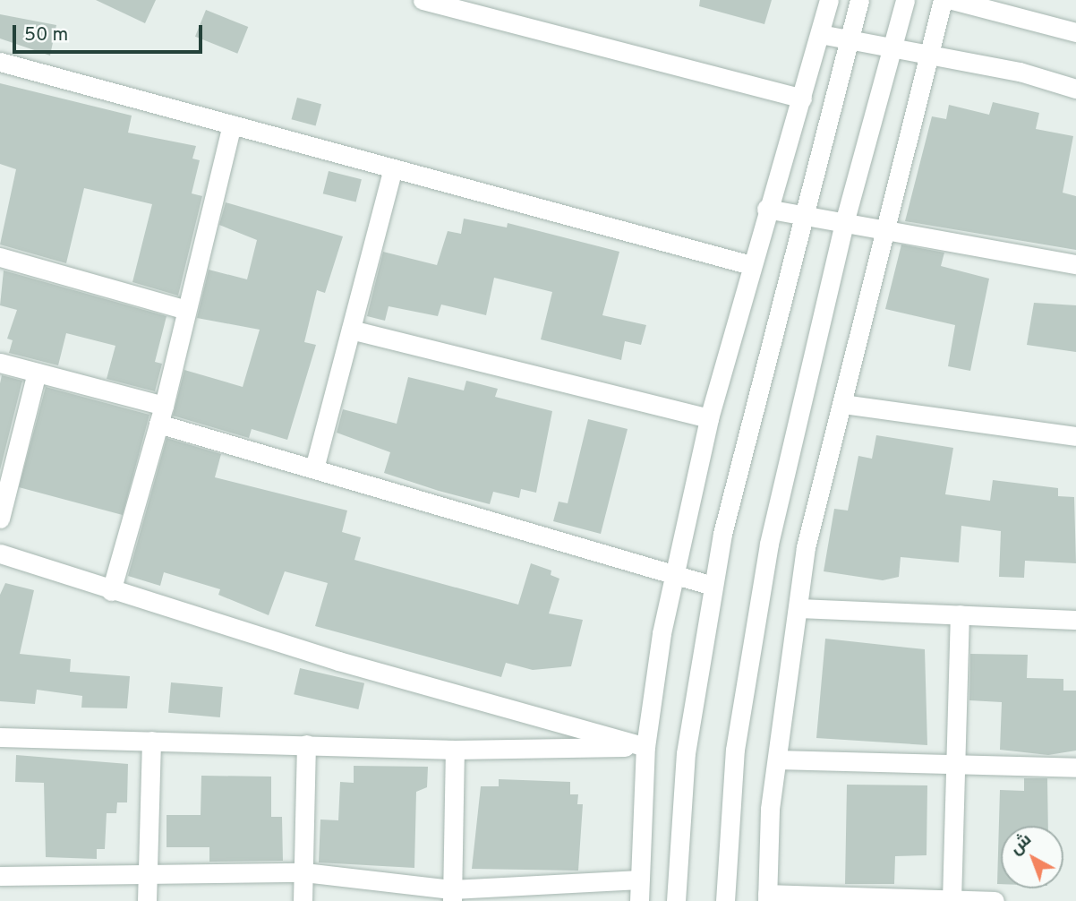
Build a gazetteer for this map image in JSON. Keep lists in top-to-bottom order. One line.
{"scale_bar":"50 m","north":"top left"}
